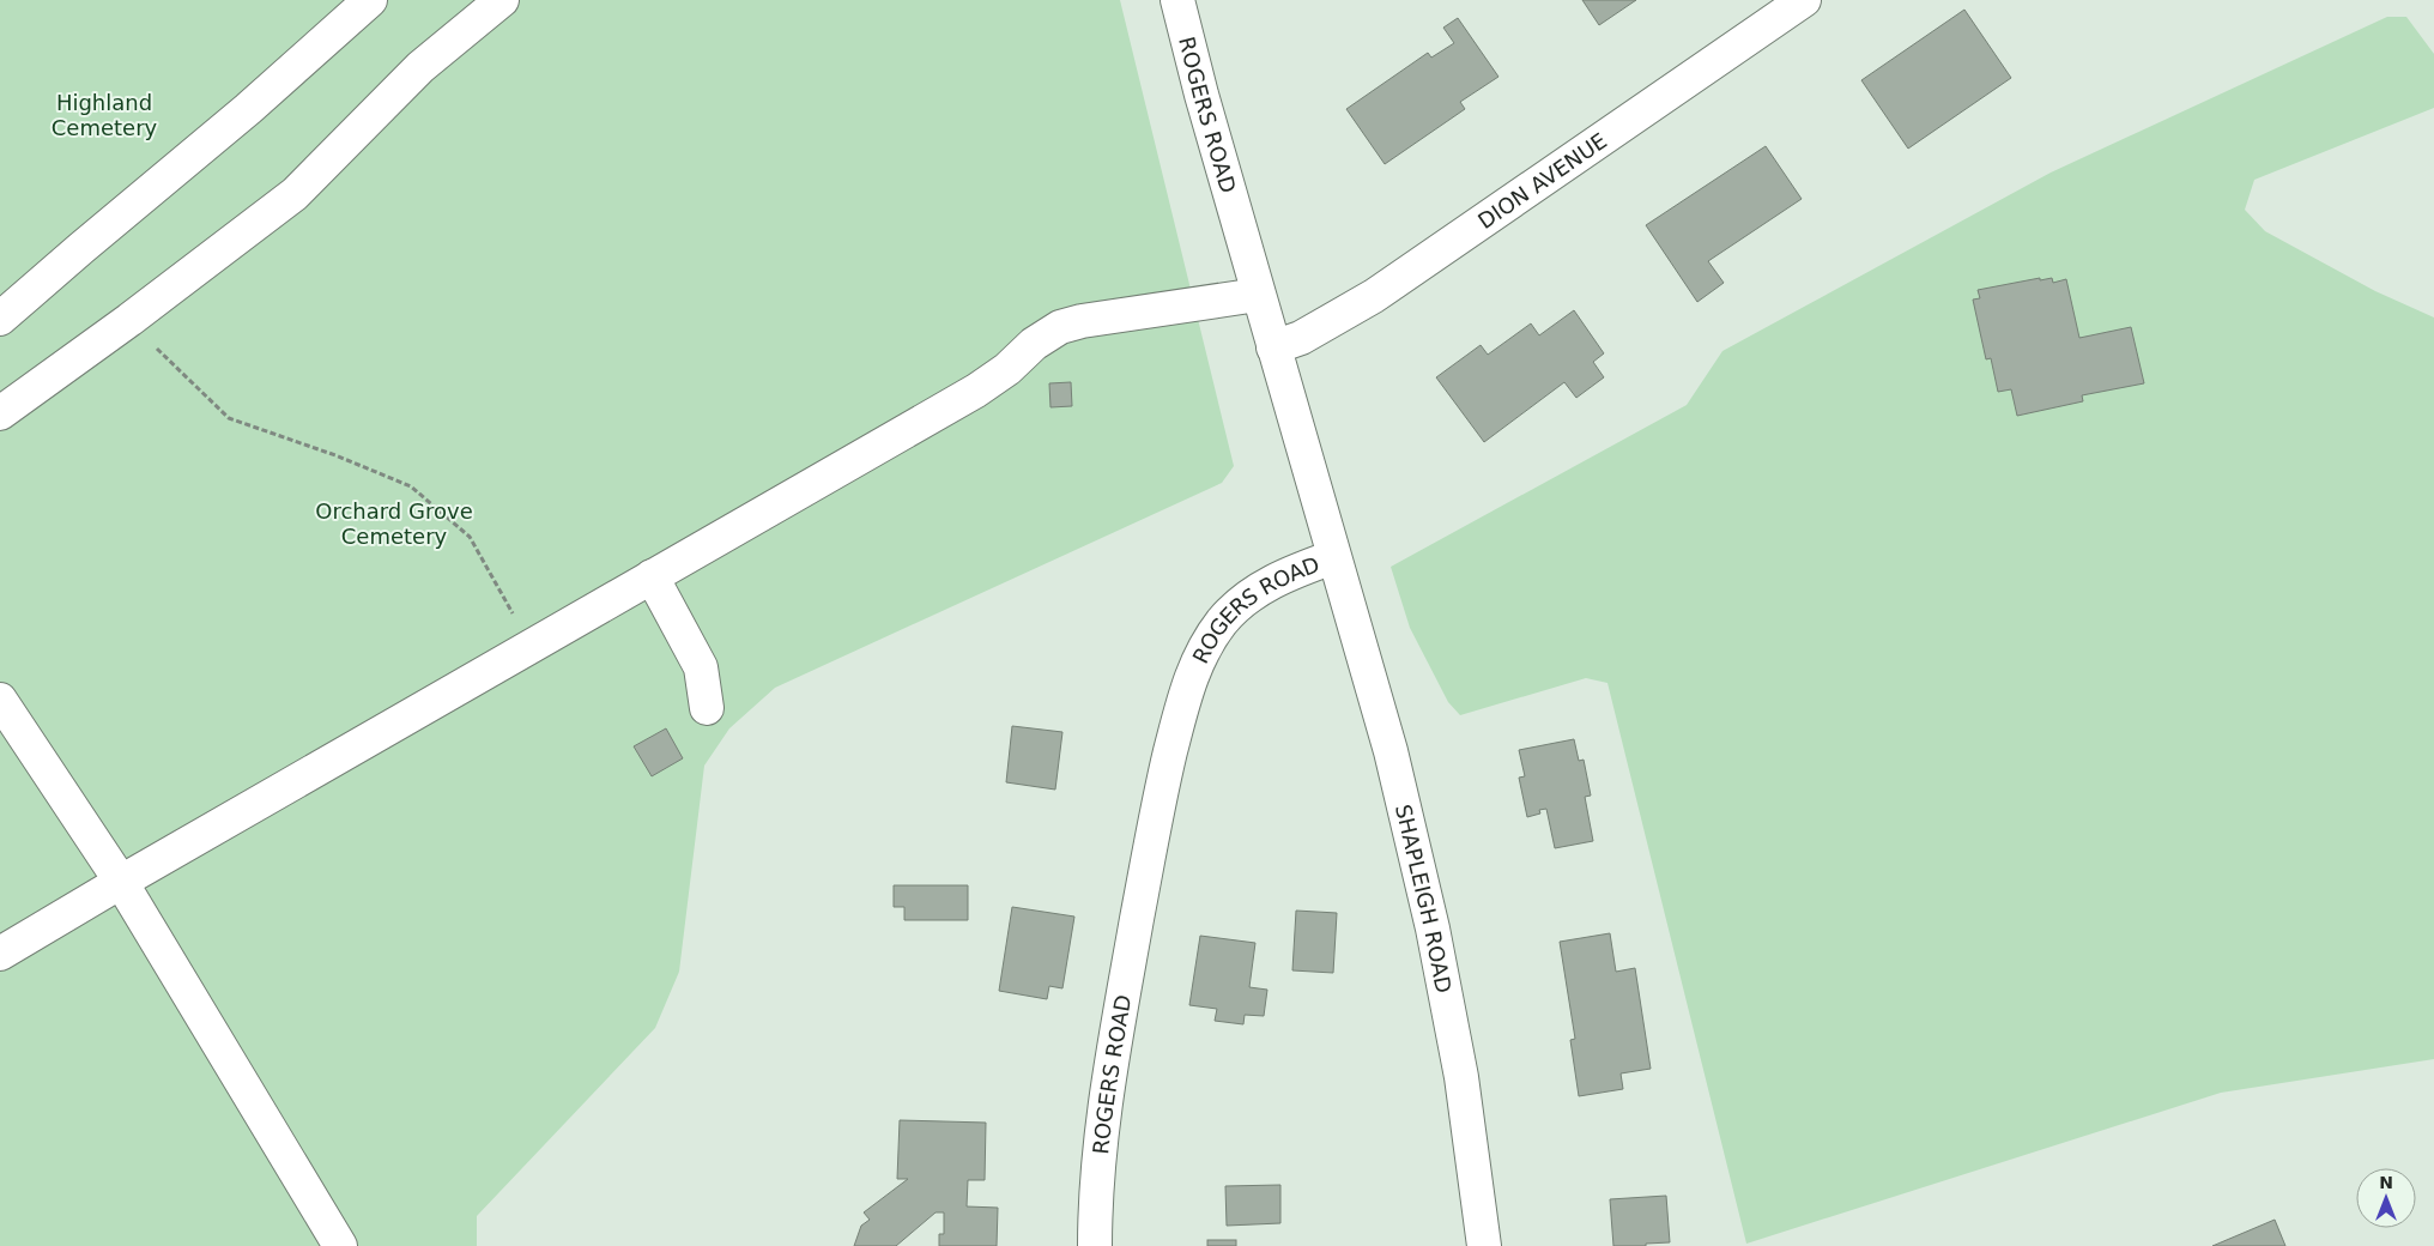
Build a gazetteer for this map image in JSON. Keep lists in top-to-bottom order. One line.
{"streets":{"street":["ROGERS ROAD","DION AVENUE","SHAPLEIGH ROAD"]},"crossings":[["ROGERS ROAD","DION AVENUE"],["ROGERS ROAD","SHAPLEIGH ROAD"]],"parks":["Highland Cemetery","Orchard Grove Cemetery"],"north":"top"}
